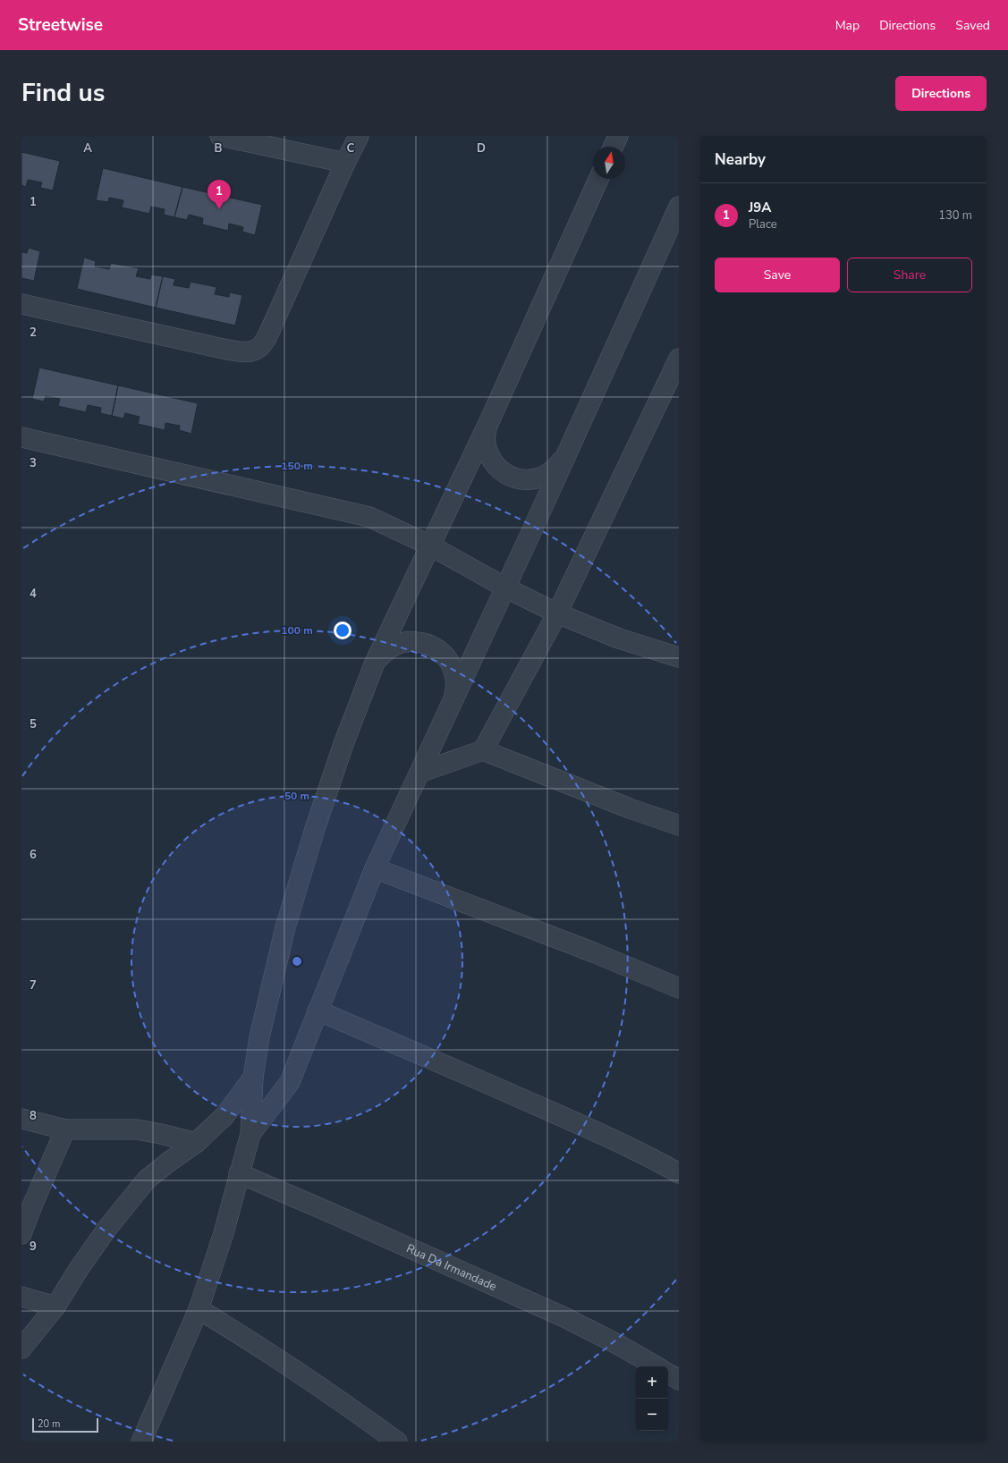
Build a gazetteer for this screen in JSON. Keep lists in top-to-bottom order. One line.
{"streets":{"street":["Rua Da Irmandade"]},"scale_bar":"20 m","north":"top","page":{"header":"Streetwise","nav":["Map","Directions","Saved"],"title":"Find us","buttons":["Directions",["Save","Share"]],"heading":"Nearby","pins":"1","list":[{"mark":"1","name":"J9A","note":"Place","value":"130 m"}],"map_buttons":["+","−"],"scale":"20 m"},"grid":{"columns":["A","B","C","D"],"rows":["1","2","3","4","5","6","7","8","9"]},"rings":["150 m","100 m","50 m"]}
